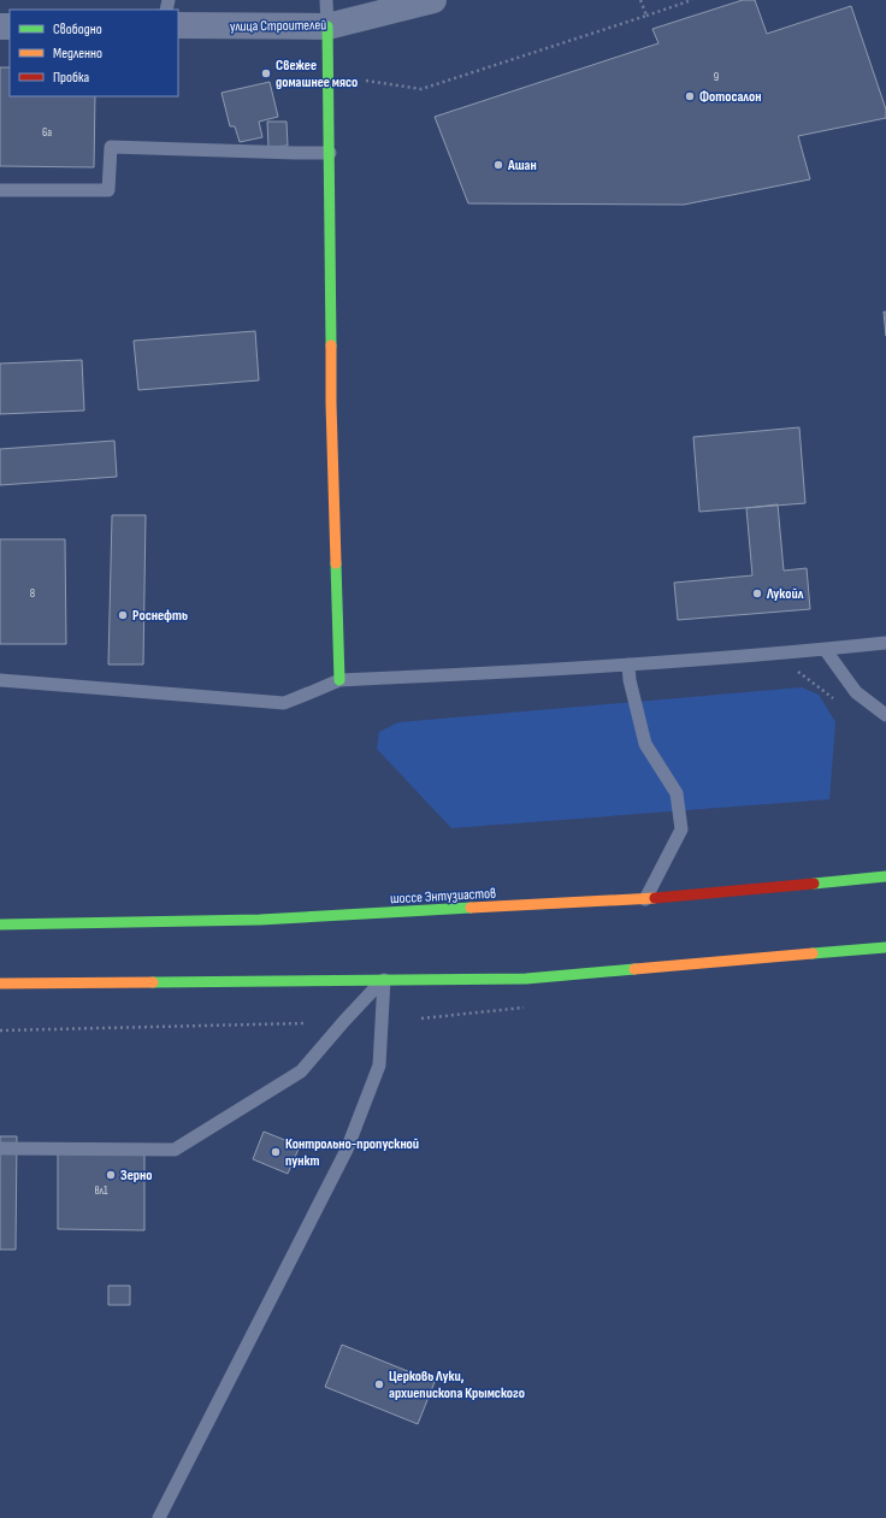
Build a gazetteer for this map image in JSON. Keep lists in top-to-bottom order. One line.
{"streets":{"main road":["шоссе Энтузиастов"],"street":["улица Строителей"]},"places":["Свежее домашнее мясо","Фотосалон","Ашан","Лукойл","Роснефть","Контрольно-пропускной пункт","Зерно","Церковь Луки, архиепископа Крымского"],"house_numbers":["9","6а","8","вл1"],"legend":["Свободно","Медленно","Пробка"]}
